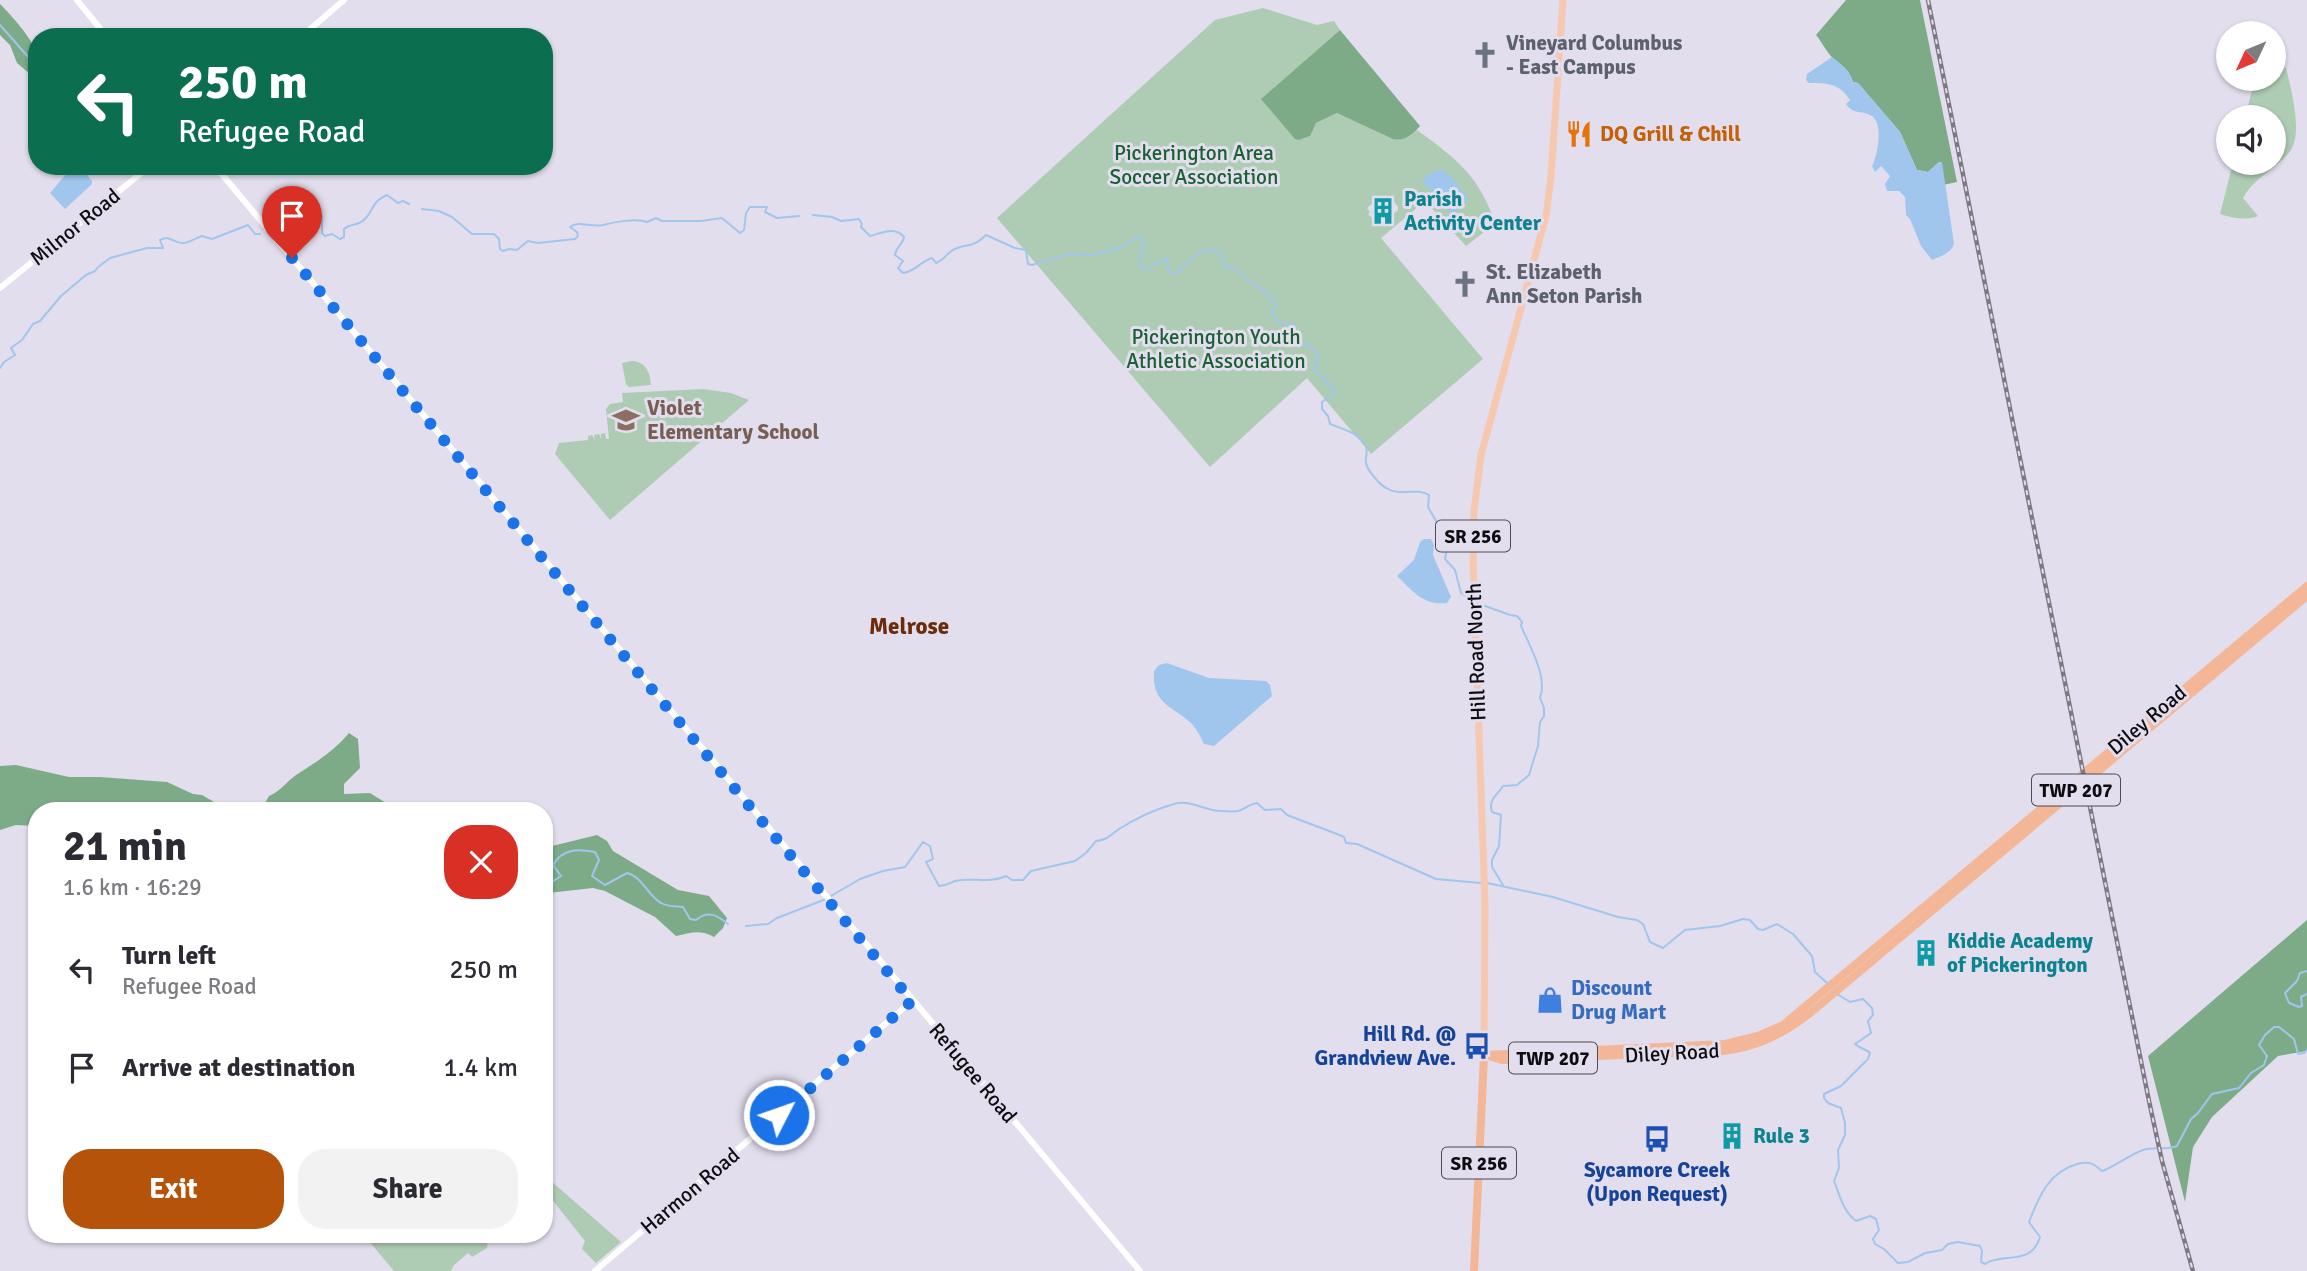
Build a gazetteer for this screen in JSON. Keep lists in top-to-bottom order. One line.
{"streets":{"highway":["SR 256","Hill Road North","Diley Road","TWP 207"],"main road":["Milnor Road","Refugee Road","Harmon Road"]},"crossings":[["Hill Road North","Diley Road"],["Refugee Road","Harmon Road"]],"districts":["Melrose"],"parks":["Pickerington Area Soccer Association","Pickerington Youth Athletic Association"],"places":{"church":["Vineyard Columbus - East Campus","St. Elizabeth Ann Seton Parish"],"restaurant":["DQ Grill & Chill"],"building":["Parish Activity Center","Kiddie Academy of Pickerington","Rule 3"],"school or university":["Violet Elementary School"],"shop":["Discount Drug Mart"],"bus stop":["Hill Rd. @ Grandview Ave.","Sycamore Creek (Upon Request)"]},"north":"bottom left","page":{"turn":["250 m","Refugee Road"],"heading":["21 min","1.6 km · 16:29"],"list":[{"name":"Turn left","note":"Refugee Road","value":"250 m"},{"name":"Arrive at destination","value":"1.4 km"}],"buttons":["Exit","Share"]}}
